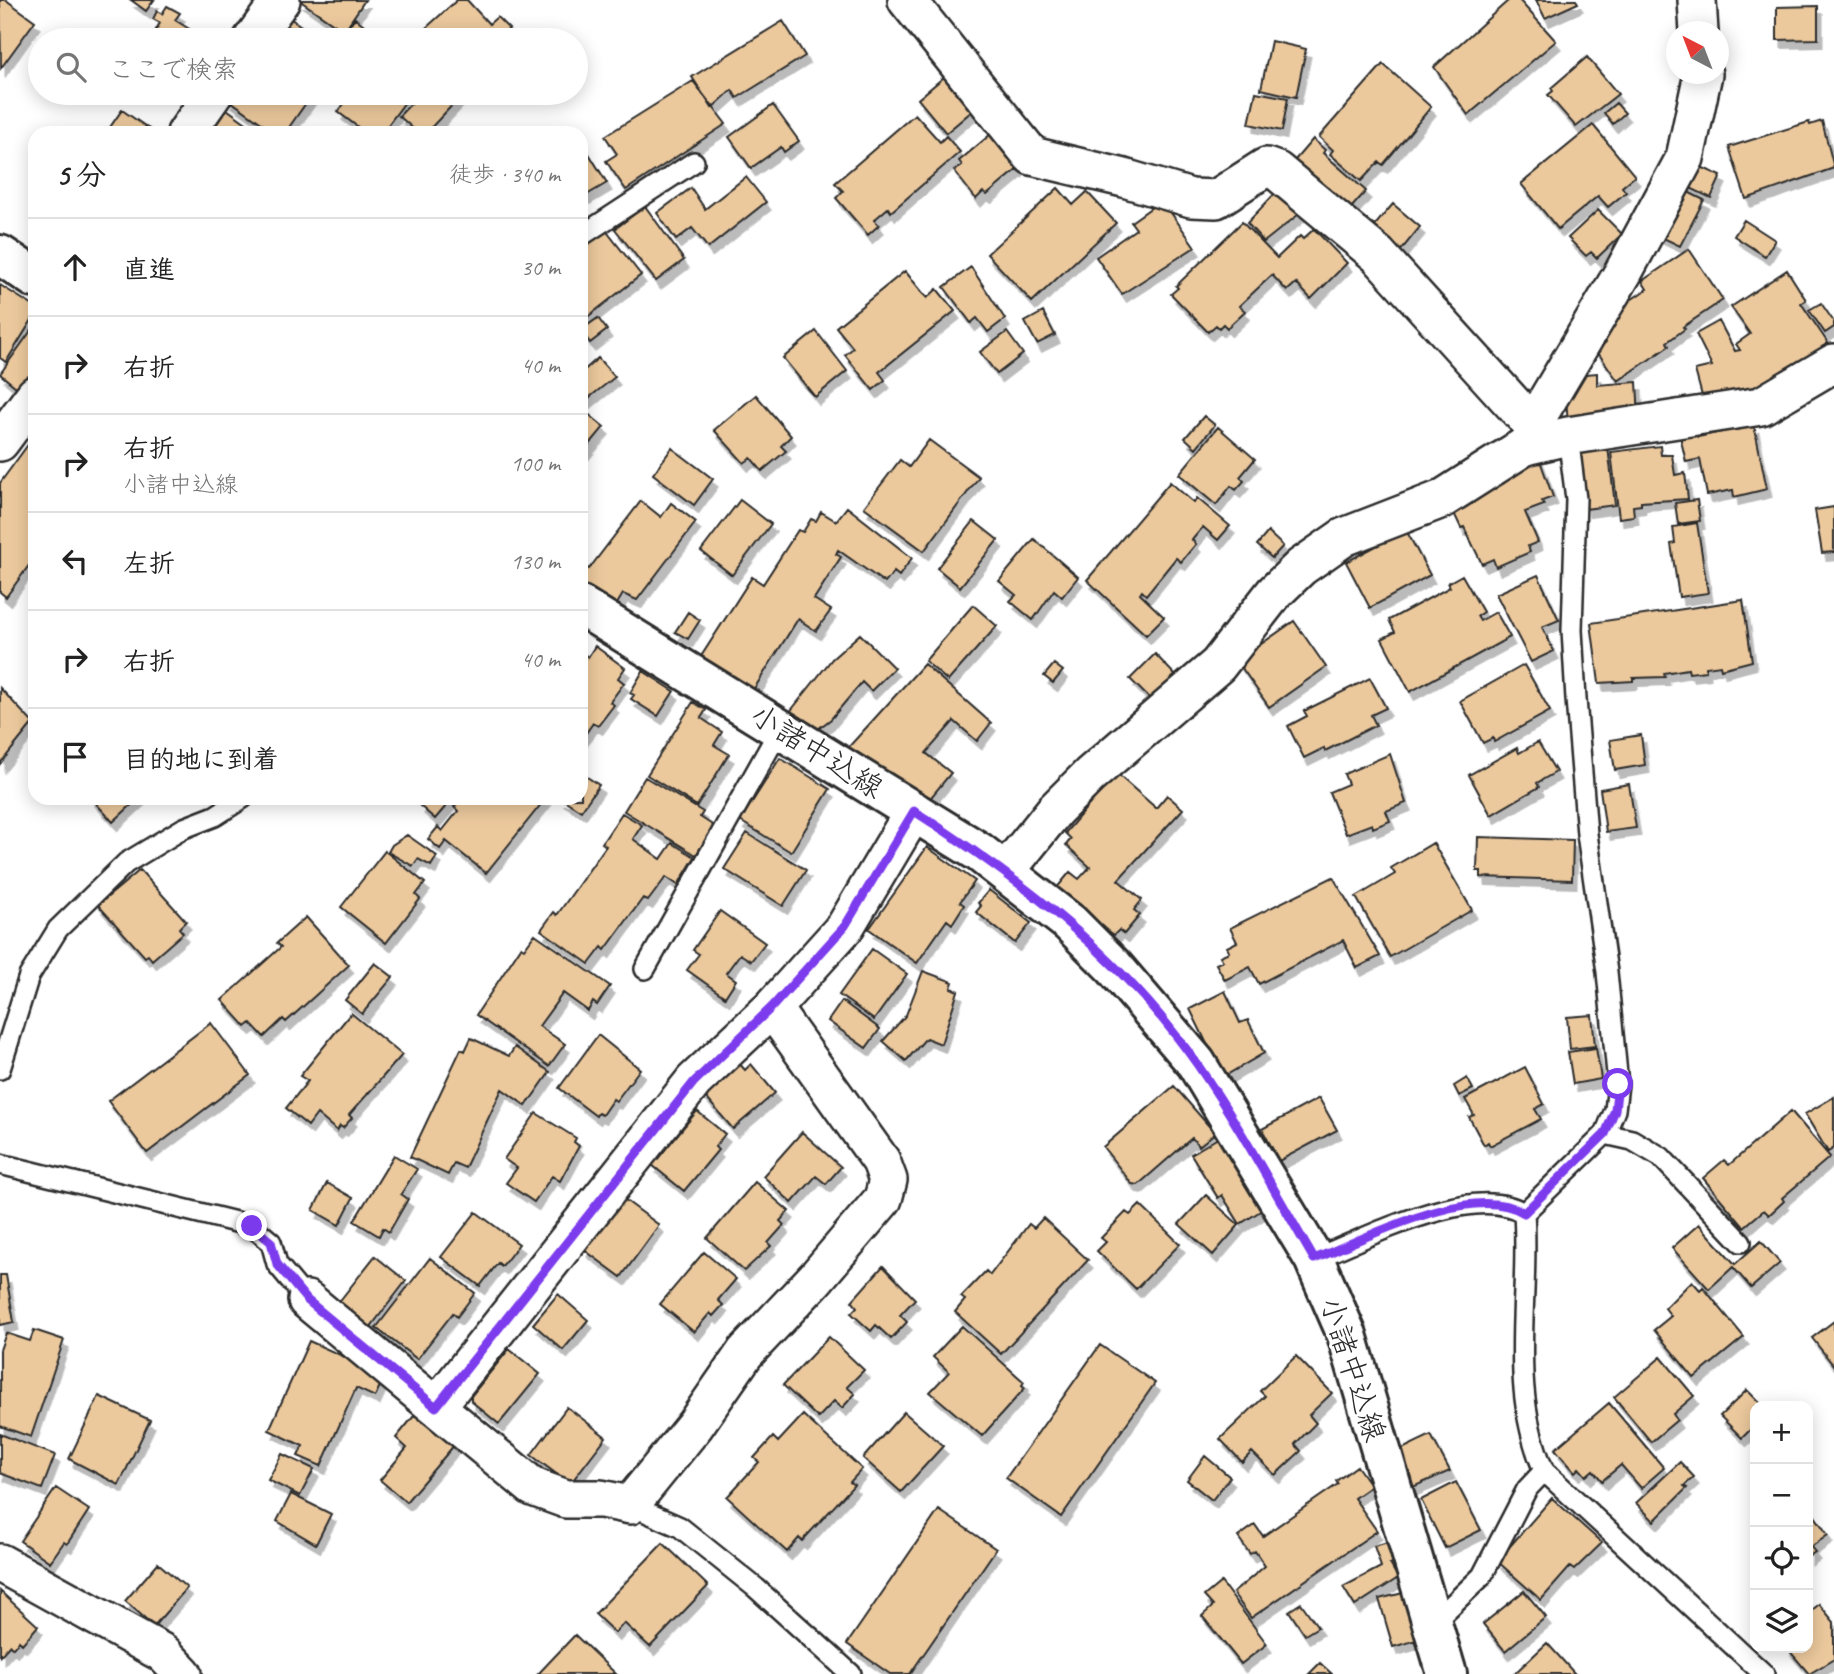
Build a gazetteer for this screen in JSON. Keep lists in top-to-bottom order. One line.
{"streets":{"main road":["小諸中込線"]},"north":"top left","page":{"search":"ここで検索","heading":["5 分","徒歩 · 340 m"],"list":[["直進","30 m"],["右折","40 m"],["右折","小諸中込線","100 m"],["左折","130 m"],["右折","40 m"],"目的地に到着"],"map_buttons":["+","−"]}}
